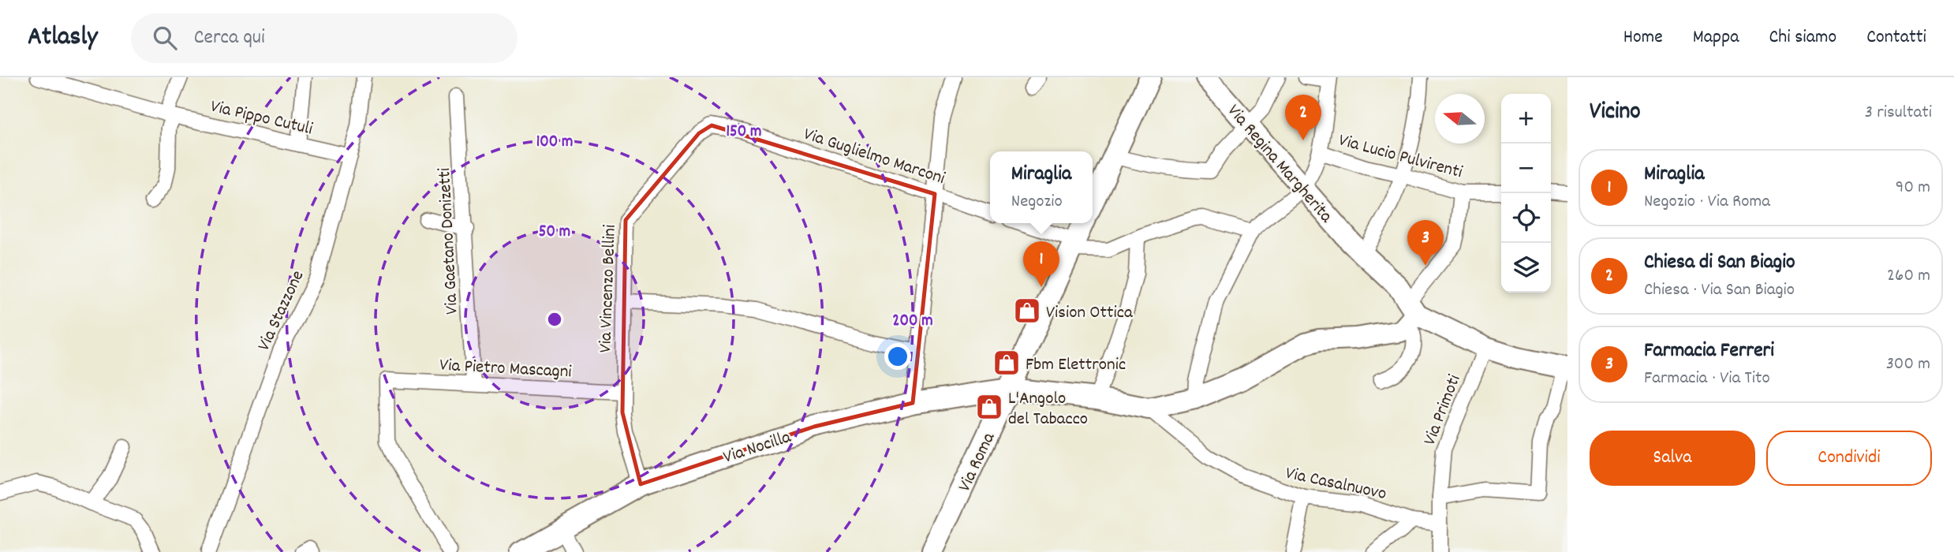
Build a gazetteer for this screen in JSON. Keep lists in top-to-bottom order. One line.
{"streets":{"street":["Via Pippo Cutuli","Via Guglielmo Marconi","Via Lucio Pulvirenti","Via Regina Margherita","Via Gaetano Donizetti","Via Vincenzo Bellini","Via Stazzone","Via Pietro Mascagni","Via Primoti","Via Nocilla","Via Roma","Via Casalnuovo"]},"crossings":[["Via Pippo Cutuli","Via Stazzone"],["Via Guglielmo Marconi","Via Vincenzo Bellini"],["Via Gaetano Donizetti","Via Pietro Mascagni"],["Via Vincenzo Bellini","Via Pietro Mascagni"],["Via Vincenzo Bellini","Via Nocilla"],["Via Primoti","Via Casalnuovo"],["Via Nocilla","Via Roma"],["Via Nocilla","Via Casalnuovo"]],"places":{"shop":["Vision Ottica","Fbm Elettronic","L'Angolo del Tabacco"]},"north":"left","page":{"header":"Atlasly","search":"Cerca qui","nav":["Home","Mappa","Chi siamo","Contatti"],"heading":["Vicino","3 risultati"],"map_buttons":["+","−"],"pins":["2","3","1"],"list":[{"mark":"1","name":"Miraglia","note":"Negozio · Via Roma","value":"90 m"},{"mark":"2","name":"Chiesa di San Biagio","note":"Chiesa · Via San Biagio","value":"260 m"},{"mark":"3","name":"Farmacia Ferreri","note":"Farmacia · Via Tito","value":"300 m"}],"popup":["Miraglia","Negozio"],"buttons":["Salva","Condividi"]},"rings":["150 m","100 m","50 m","200 m"]}
